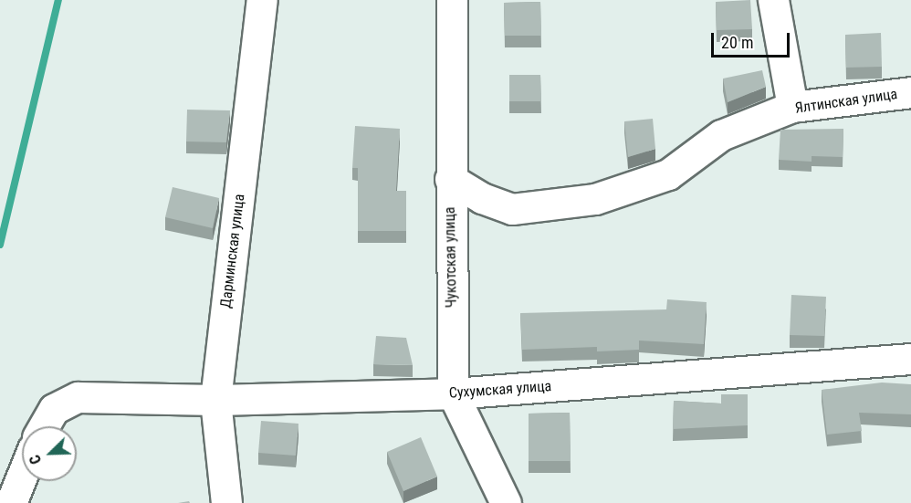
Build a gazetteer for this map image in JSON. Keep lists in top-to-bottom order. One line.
{"streets":{"street":["Ялтинская улица","Дарминская улица","Чукотская улица","Сухумская улица"]},"crossings":[["Ялтинская улица","Чукотская улица"],["Дарминская улица","Сухумская улица"],["Чукотская улица","Сухумская улица"]],"scale_bar":"20 m","north":"bottom left"}
